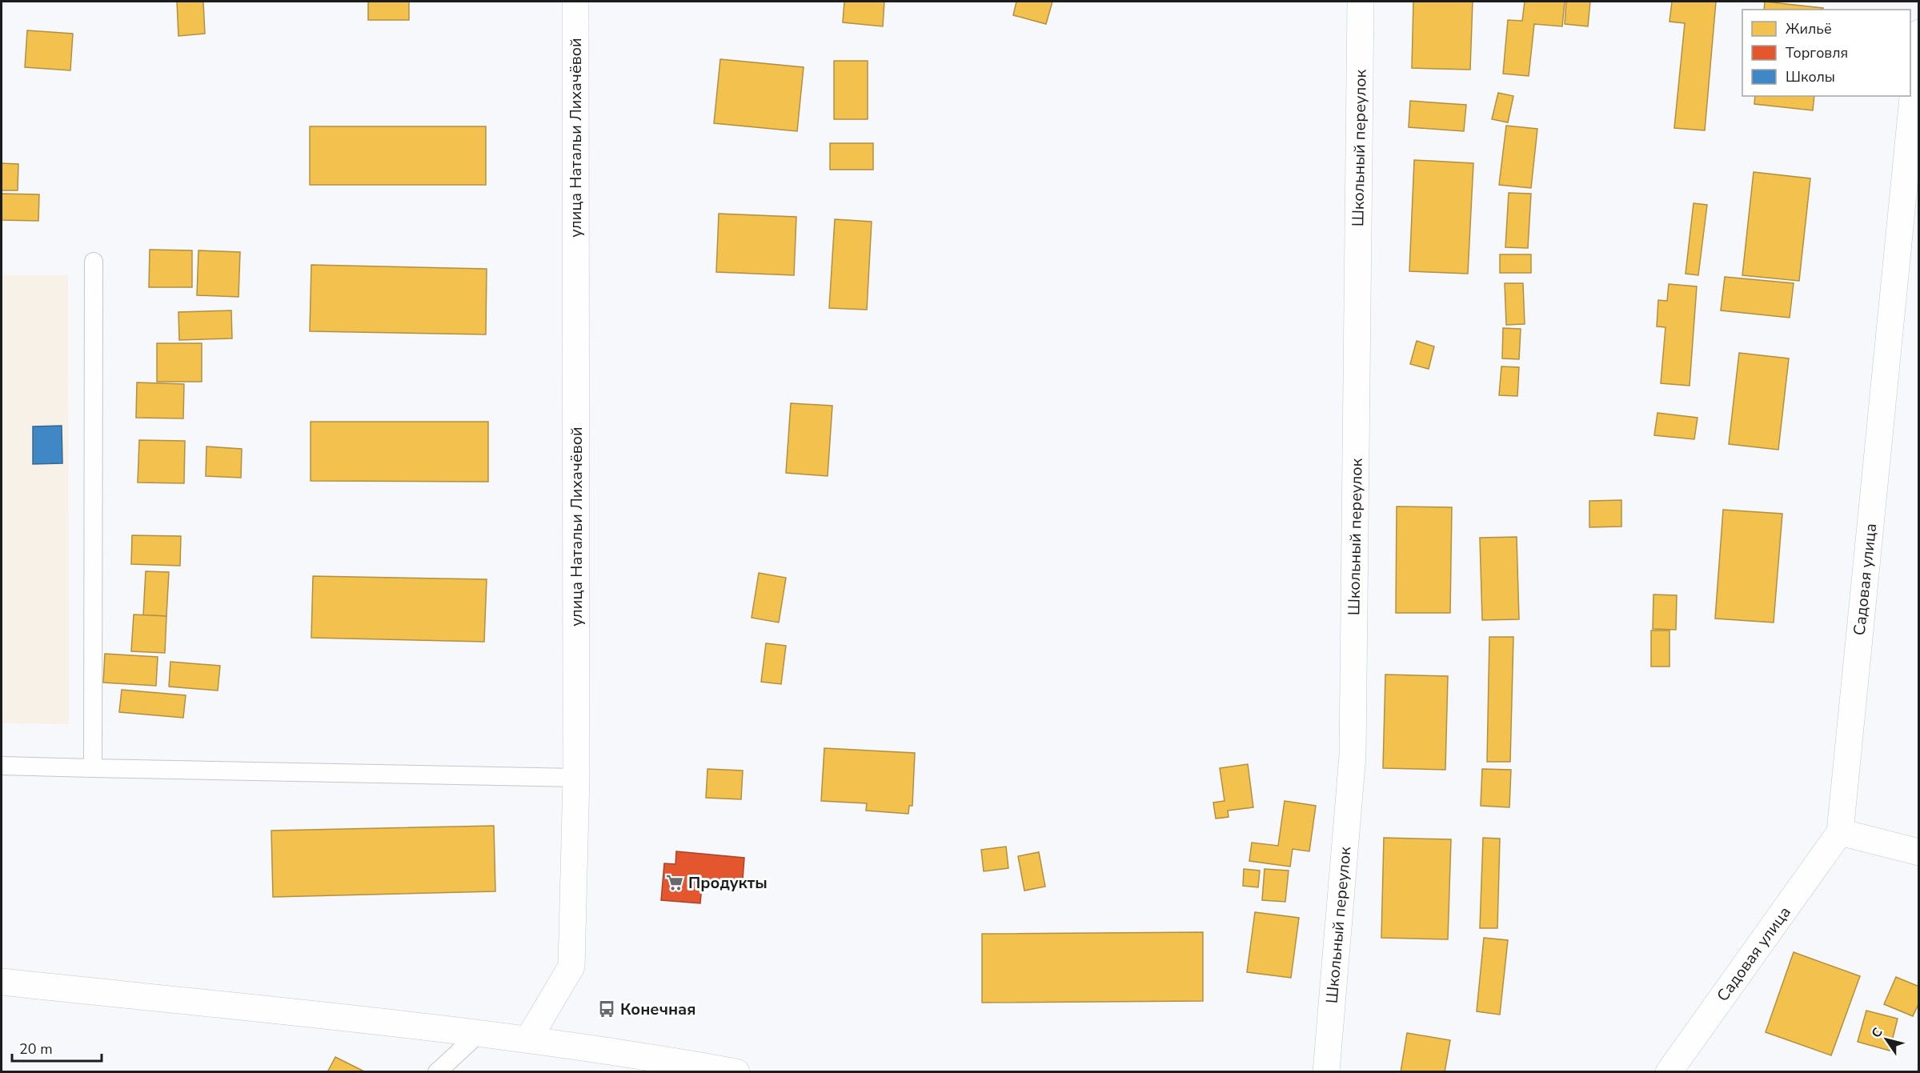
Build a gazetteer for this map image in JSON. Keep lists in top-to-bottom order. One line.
{"streets":{"street":["улица Натальи Лихачёвой","Школьный переулок","Садовая улица"]},"places":{"supermarket":["Продукты"],"bus stop":["Конечная"]},"legend":["Жильё","Торговля","Школы"],"scale_bar":"20 m","north":"top left"}
